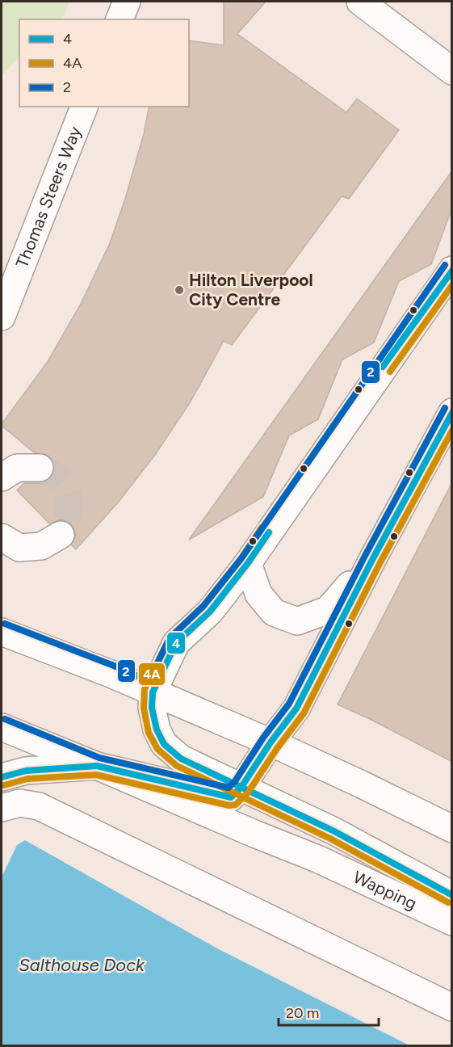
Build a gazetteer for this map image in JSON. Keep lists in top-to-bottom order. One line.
{"streets":{"main road":["Thomas Steers Way","Wapping"]},"water":["Salthouse Dock"],"places":["Hilton Liverpool City Centre"],"lines":["transit line 2","transit line 4","transit line 4A"],"legend":["4","4A","2"],"scale_bar":"20 m"}
